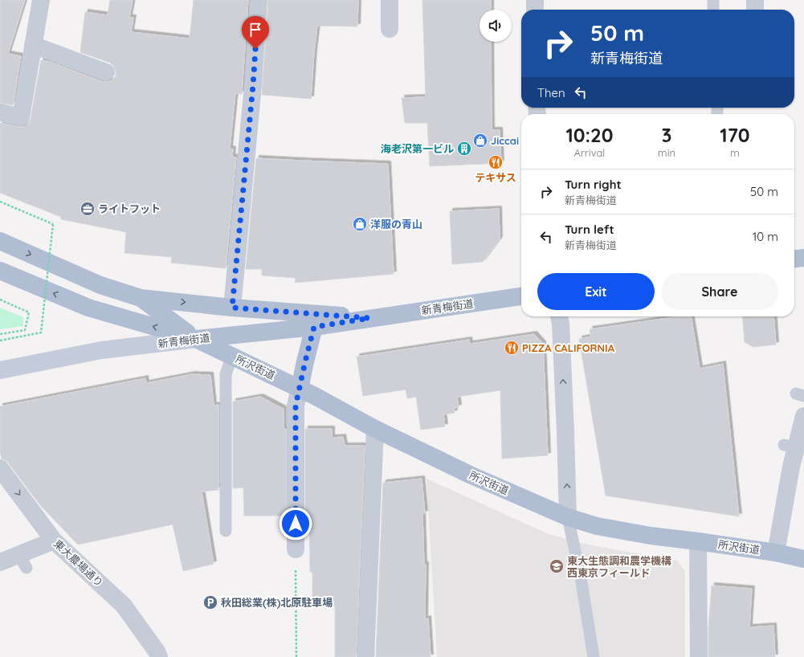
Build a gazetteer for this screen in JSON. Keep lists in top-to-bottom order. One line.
{"streets":{"main road":["新青梅街道","所沢街道"],"street":["東大農場通り"]},"crossings":[["新青梅街道","所沢街道"]],"one_way":["東大農場通り"],"places":{"shop":["Jiccai","洋服の青山"],"building":["海老沢第一ビル"],"restaurant":["テキサス","PIZZA CALIFORNIA"],"office":["ライトフット"],"school or university":["東大生態調和農学機構 西東京フィールド"],"parking":["秋田総業(株)北原駐車場"]},"page":{"turn":["50 m","新青梅街道"],"then":"Then","eta":["10:20","Arrival","3","min","170","m"],"list":[{"name":"Turn right","note":"新青梅街道","value":"50 m"},{"name":"Turn left","note":"新青梅街道","value":"10 m"}],"buttons":["Exit","Share"]}}
